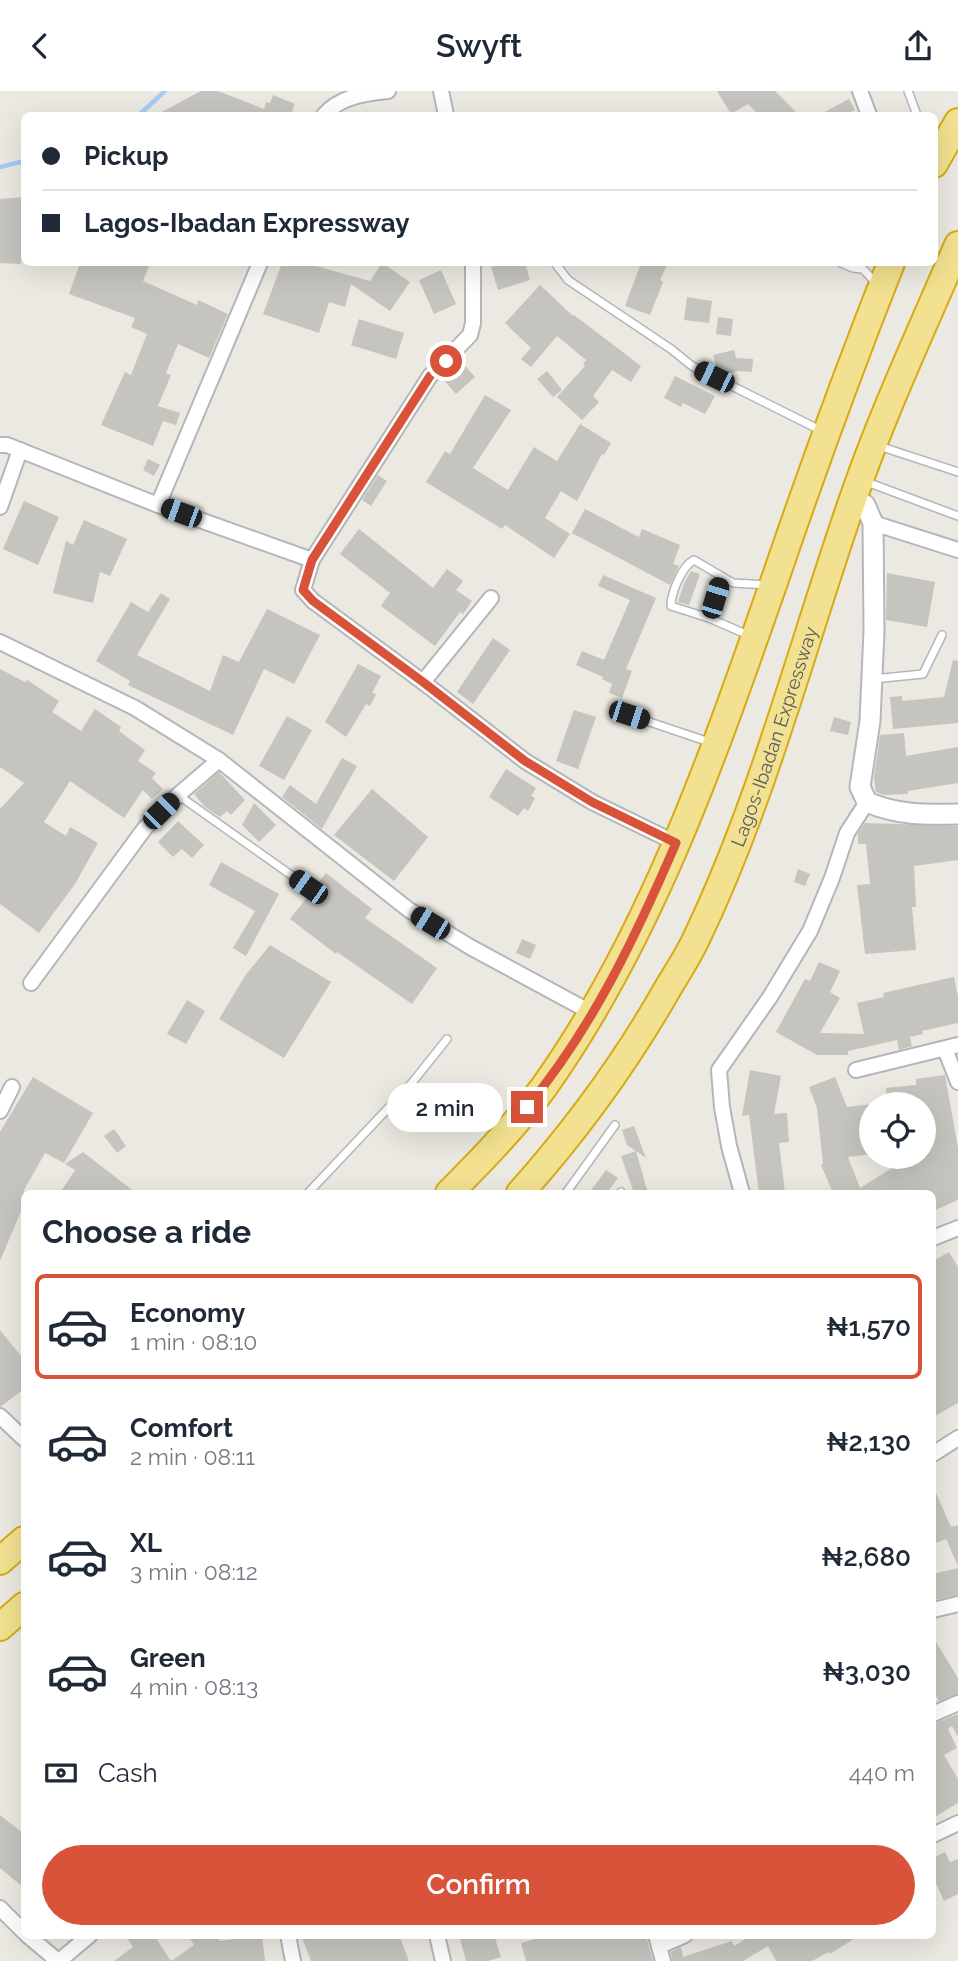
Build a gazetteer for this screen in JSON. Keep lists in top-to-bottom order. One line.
{"streets":{"highway":["Lagos-Ibadan Expressway"]},"page":{"header":"Swyft","banner":["Pickup","Lagos-Ibadan Expressway"],"bubble":"2 min","heading":"Choose a ride","list":[{"name":"Economy","note":"1 min · 08:10","value":"₦1,570"},{"name":"Comfort","note":"2 min · 08:11","value":"₦2,130"},{"name":"XL","note":"3 min · 08:12","value":"₦2,680"},{"name":"Green","note":"4 min · 08:13","value":"₦3,030"}],"pay":["Cash","440 m"],"buttons":"Confirm"}}
